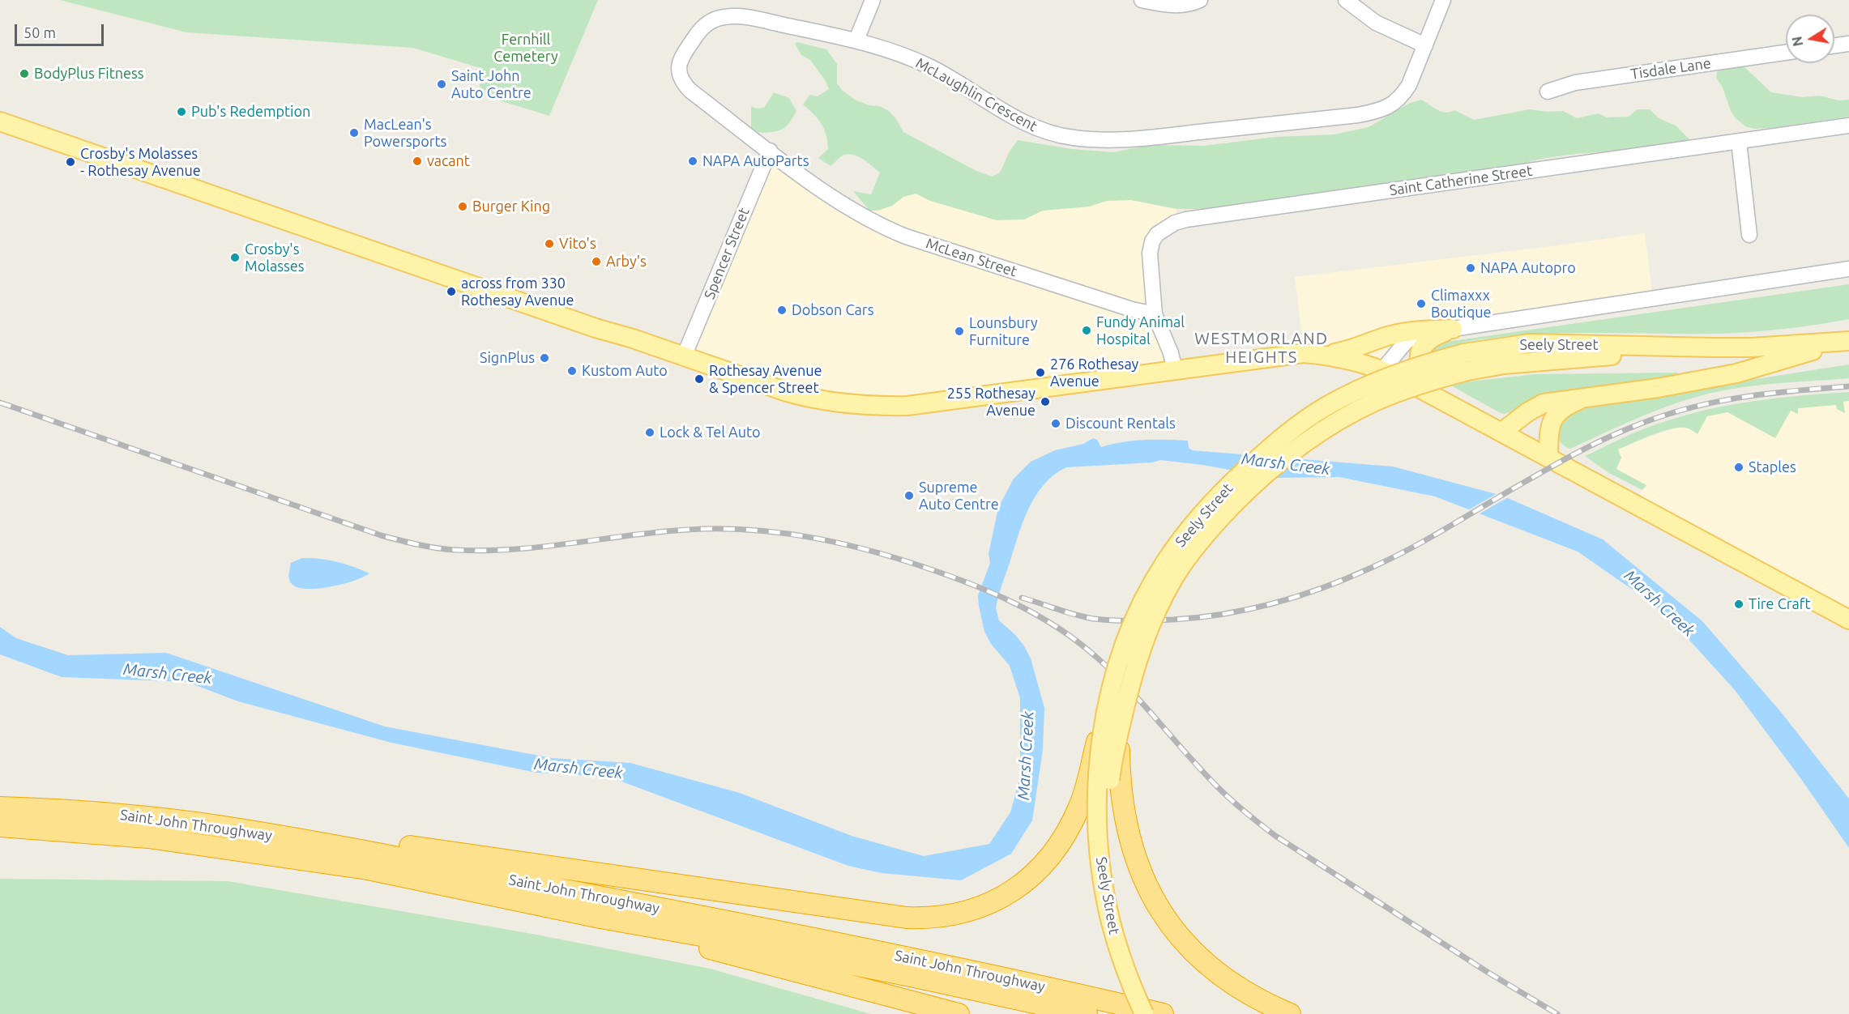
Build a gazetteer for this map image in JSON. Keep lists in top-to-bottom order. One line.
{"streets":{"highway":["Saint John Throughway"],"main road":["Seely Street"],"street":["Tisdale Lane","McLaughlin Crescent","Saint Catherine Street","Spencer Street","McLean Street"]},"crossings":[["McLaughlin Crescent","McLean Street"],["Saint Catherine Street","McLean Street"],["Spencer Street","McLean Street"]],"districts":["WESTMORLAND HEIGHTS"],"water":["Marsh Creek"],"parks":["Fernhill Cemetery"],"places":["BodyPlus Fitness","Saint John Auto Centre","Pub's Redemption","MacLean's Powersports","vacant","NAPA AutoParts","Crosby's Molasses - Rothesay Avenue","Burger King","Vito's","Crosby's Molasses","Arby's","NAPA Autopro","across from 330 Rothesay Avenue","Climaxxx Boutique","Dobson Cars","Fundy Animal Hospital","Lounsbury Furniture","SignPlus","Kustom Auto","276 Rothesay Avenue","Rothesay Avenue & Spencer Street","255 Rothesay Avenue","Discount Rentals","Lock & Tel Auto","Staples","Supreme Auto Centre","Tire Craft"],"scale_bar":"50 m","north":"left"}
